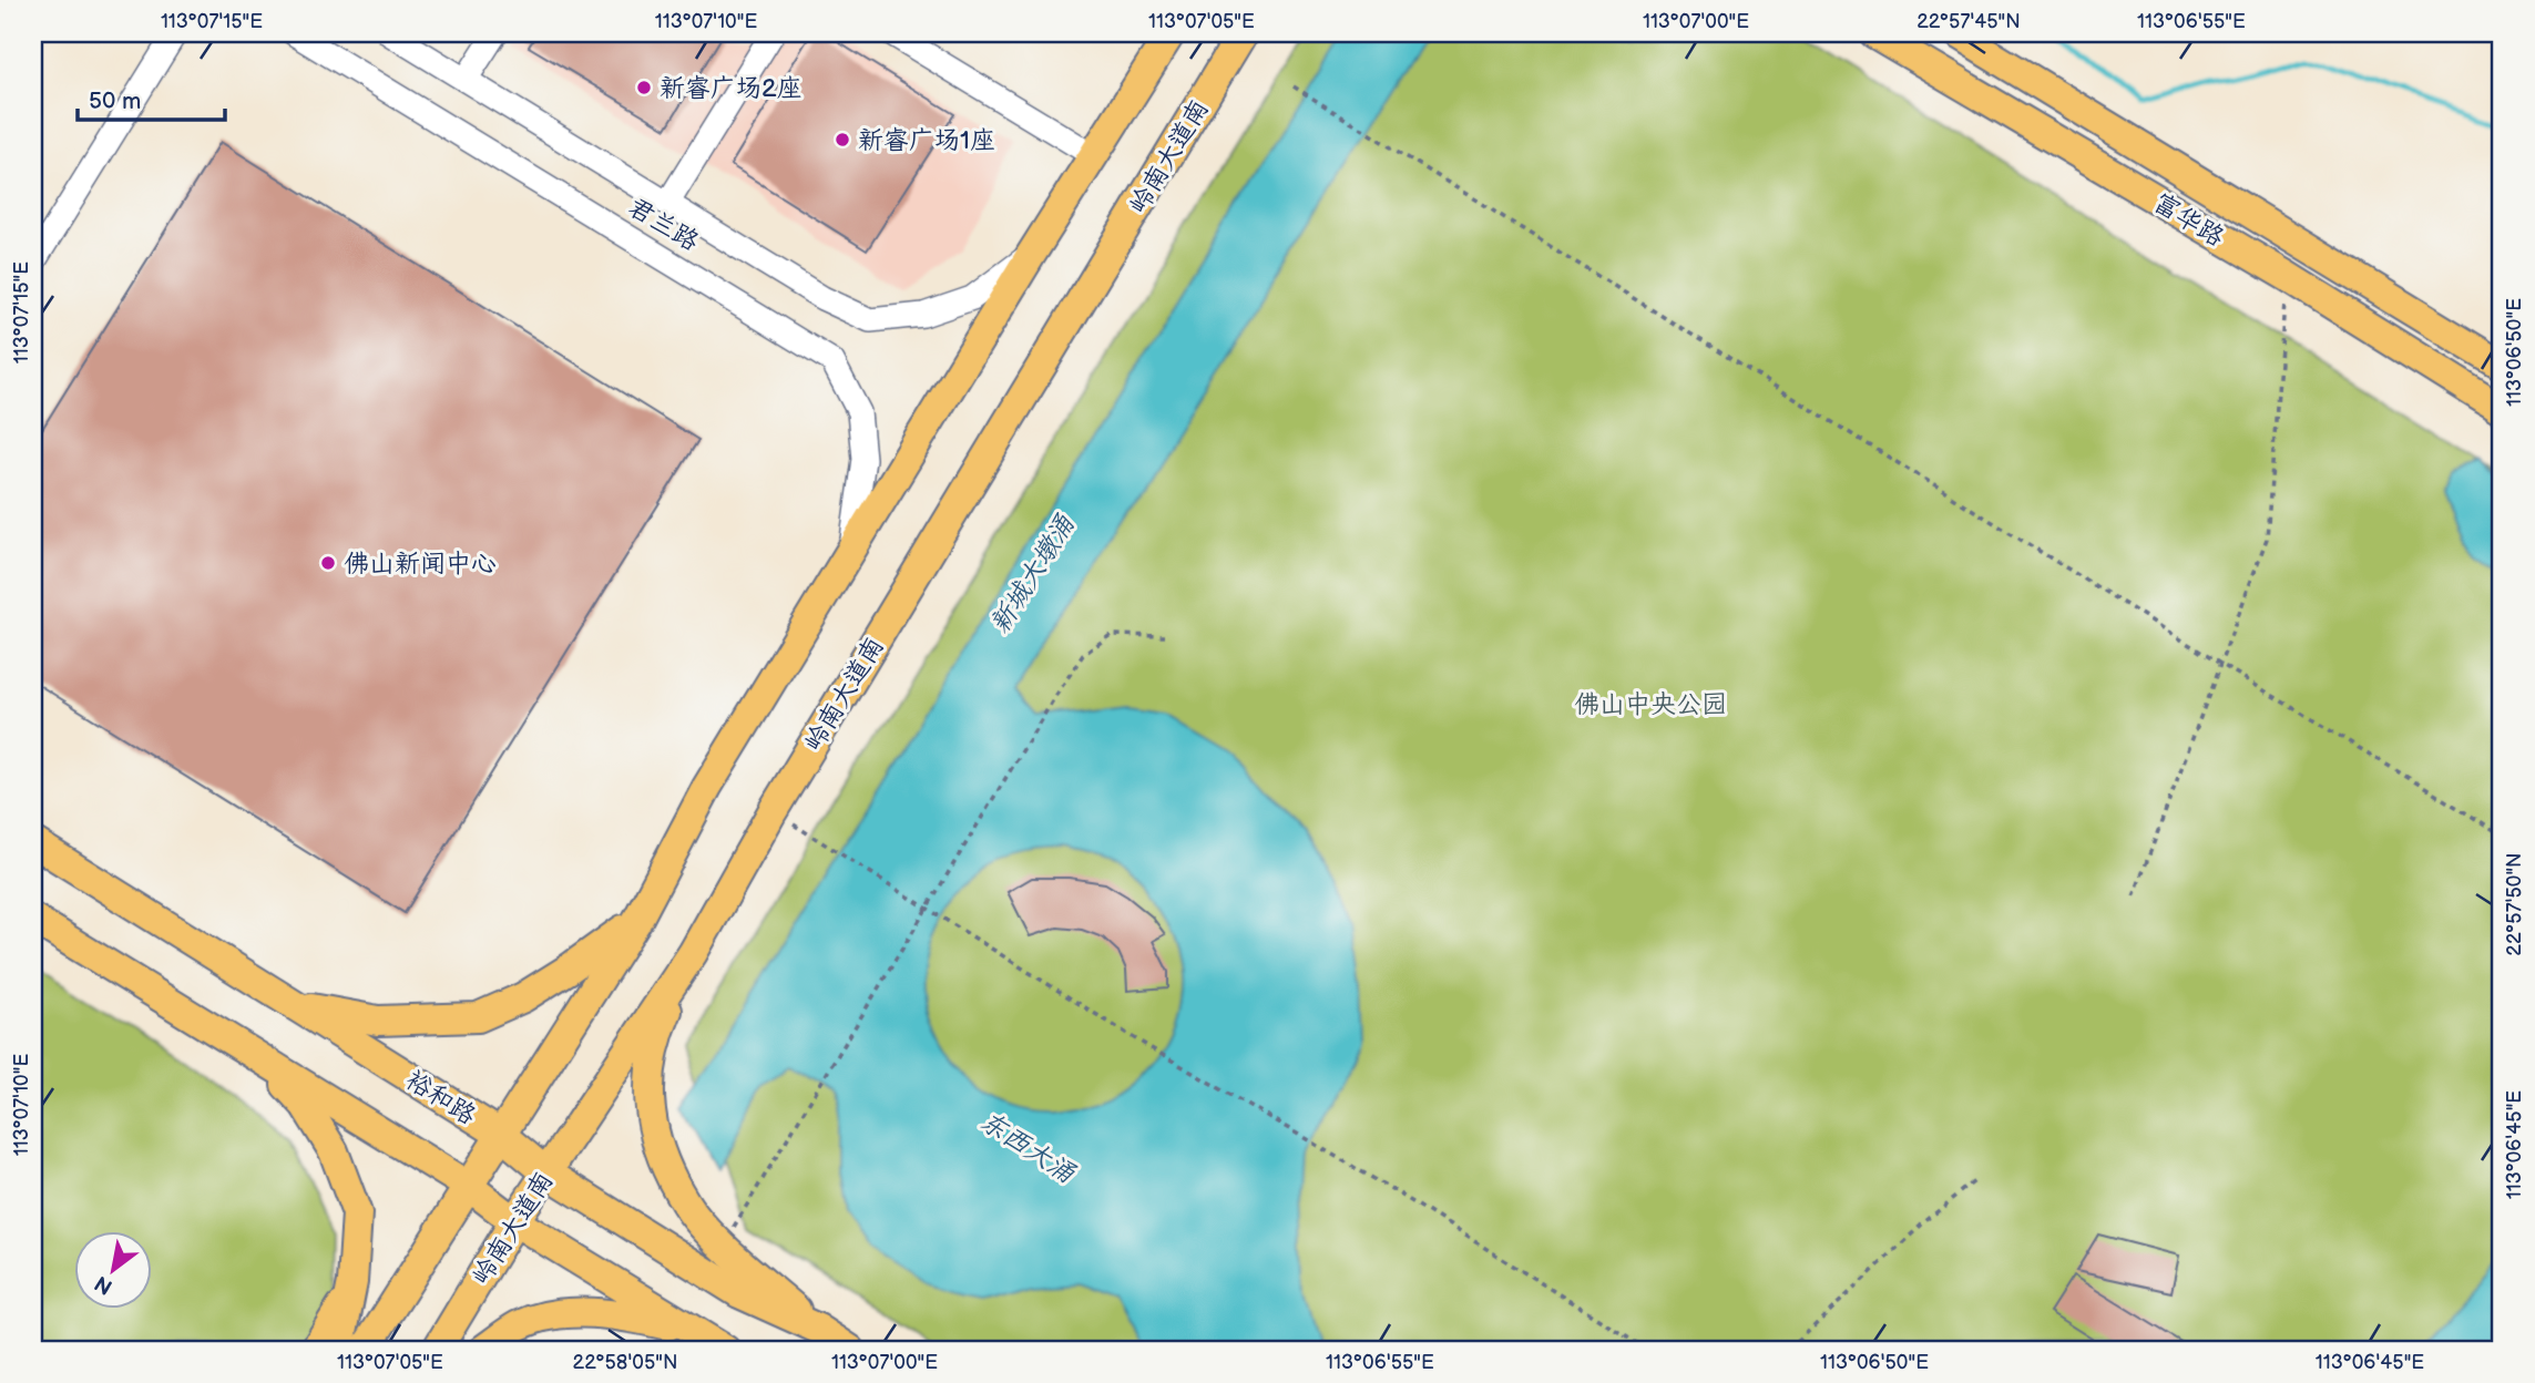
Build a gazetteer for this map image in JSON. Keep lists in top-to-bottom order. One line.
{"streets":{"main road":["岭南大道南","富华路","裕和路"],"street":["君兰路"]},"crossings":[["岭南大道南","裕和路"]],"water":["新城大墩涌","东西大涌"],"parks":["佛山中央公园"],"places":["新睿广场2座","新睿广场1座","佛山新闻中心"],"scale_bar":"50 m","north":"bottom left","coordinates":["113°07'15\"E","113°07'10\"E","113°07'05\"E","113°07'00\"E","22°57'45\"N","113°06'55\"E","113°06'50\"E","22°57'50\"N","113°06'45\"E","22°58'05\"N"]}
